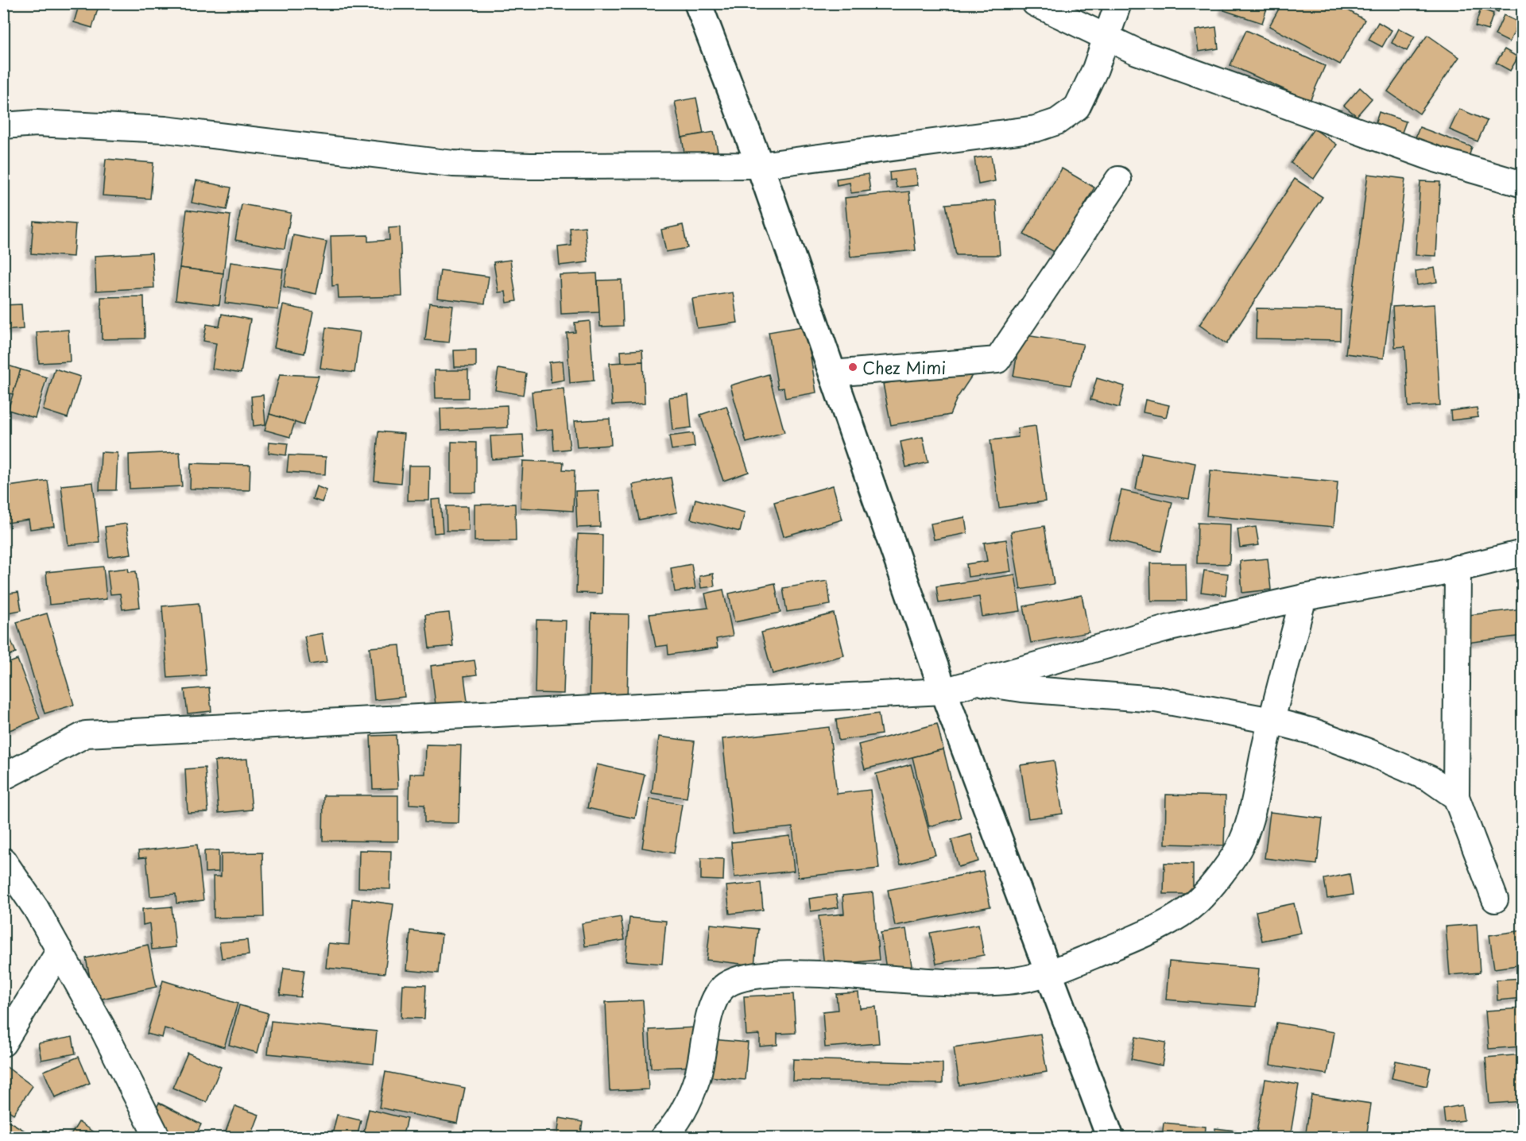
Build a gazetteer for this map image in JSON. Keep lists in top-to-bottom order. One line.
{"places":["Chez Mimi"]}
